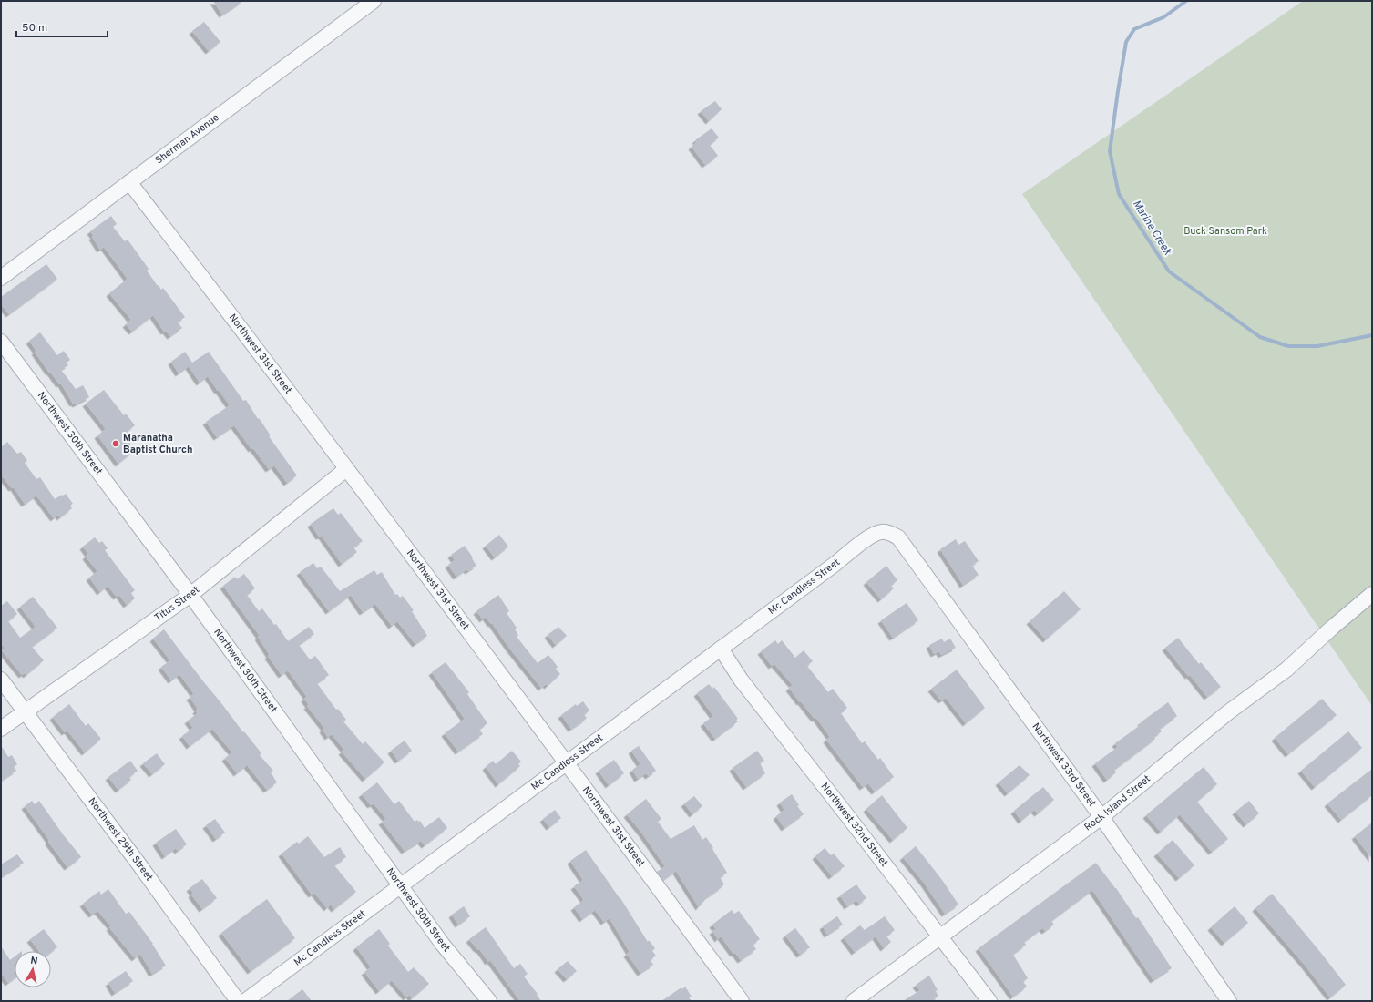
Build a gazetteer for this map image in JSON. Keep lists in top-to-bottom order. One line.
{"streets":{"street":["Sherman Avenue","Northwest 31st Street","Northwest 30th Street","Mc Candless Street","Titus Street","Northwest 33rd Street","Rock Island Street","Northwest 32nd Street","Northwest 29th Street"]},"crossings":[["Sherman Avenue","Northwest 31st Street"],["Northwest 31st Street","Mc Candless Street"],["Northwest 31st Street","Titus Street"],["Northwest 30th Street","Mc Candless Street"],["Northwest 30th Street","Titus Street"],["Mc Candless Street","Northwest 33rd Street"],["Mc Candless Street","Northwest 32nd Street"],["Titus Street","Northwest 29th Street"],["Northwest 33rd Street","Rock Island Street"],["Rock Island Street","Northwest 32nd Street"]],"water":["Marine Creek"],"parks":["Buck Sansom Park"],"places":["Maranatha Baptist Church"],"scale_bar":"50 m","north":"top"}
